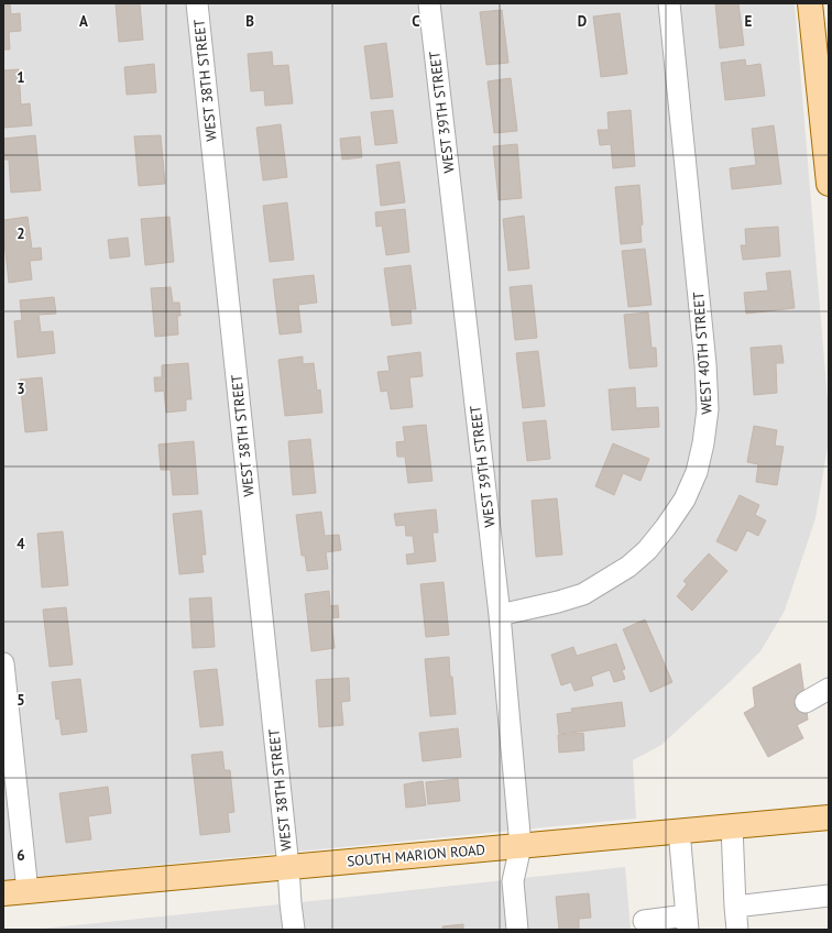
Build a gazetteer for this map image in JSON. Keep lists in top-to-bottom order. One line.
{"streets":{"main road":["SOUTH MARION ROAD"],"street":["WEST 38TH STREET","WEST 39TH STREET","WEST 40TH STREET"]},"crossings":[["WEST 38TH STREET","SOUTH MARION ROAD"],["WEST 39TH STREET","WEST 40TH STREET"],["WEST 39TH STREET","SOUTH MARION ROAD"]],"grid":{"columns":["A","B","C","D","E"],"rows":["1","2","3","4","5","6"]}}
